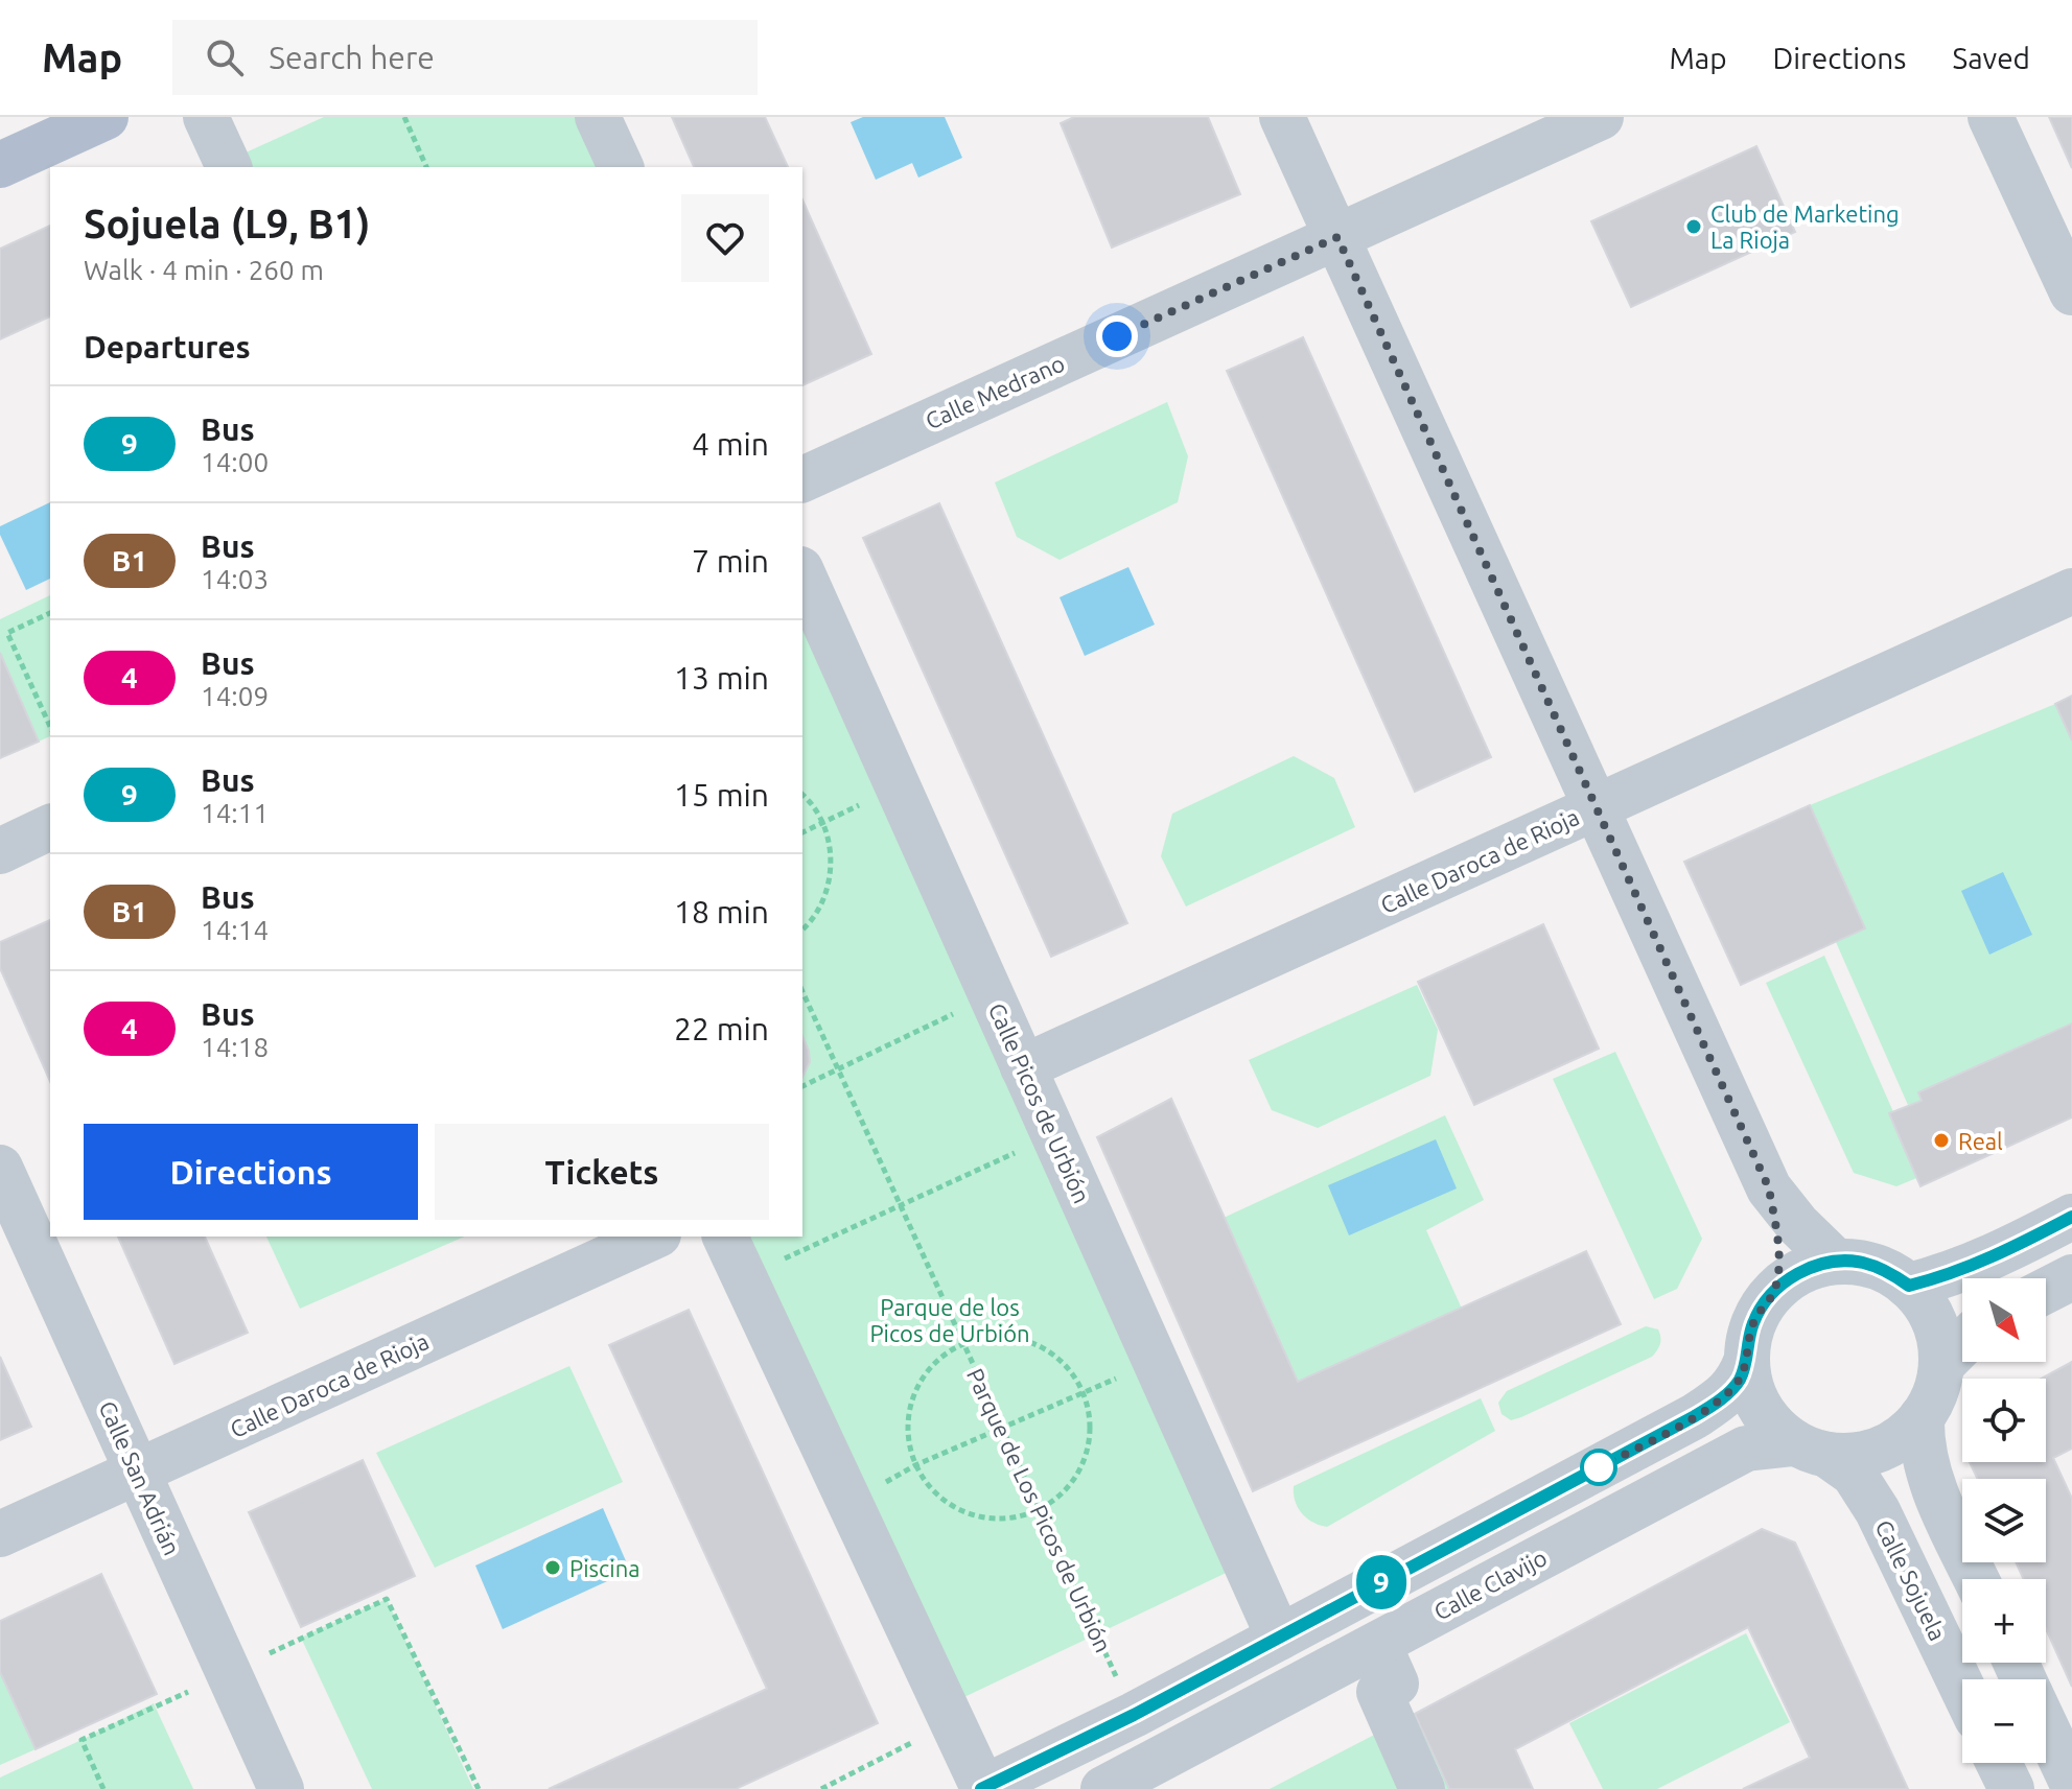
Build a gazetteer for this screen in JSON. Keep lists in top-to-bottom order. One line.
{"streets":{"street":["Calle Medrano","Calle Daroca de Rioja","Calle Picos de Urbión","Calle San Adrián","Calle Sojuela","Calle Clavijo"],"path":["Parque de Los Picos de Urbión"]},"crossings":[["Calle Daroca de Rioja","Calle Picos de Urbión"],["Calle Daroca de Rioja","Calle San Adrián"],["Calle Sojuela","Calle Clavijo"]],"parks":["Parque de los Picos de Urbión"],"places":["Club de Marketing La Rioja","Real","Piscina"],"lines":["bus line 9"],"north":"bottom right","page":{"header":"Map","search":"Search here","nav":["Map","Directions","Saved"],"on_map":"9","heading":[["Sojuela (L9, B1)","Walk · 4 min · 260 m"],"Departures"],"list":[{"mark":"9","name":"Bus","note":"14:00","value":"4 min"},{"mark":"B1","name":"Bus","note":"14:03","value":"7 min"},{"mark":"4","name":"Bus","note":"14:09","value":"13 min"},{"mark":"9","name":"Bus","note":"14:11","value":"15 min"},{"mark":"B1","name":"Bus","note":"14:14","value":"18 min"},{"mark":"4","name":"Bus","note":"14:18","value":"22 min"}],"buttons":["Directions","Tickets"],"map_buttons":["+","−"]}}
